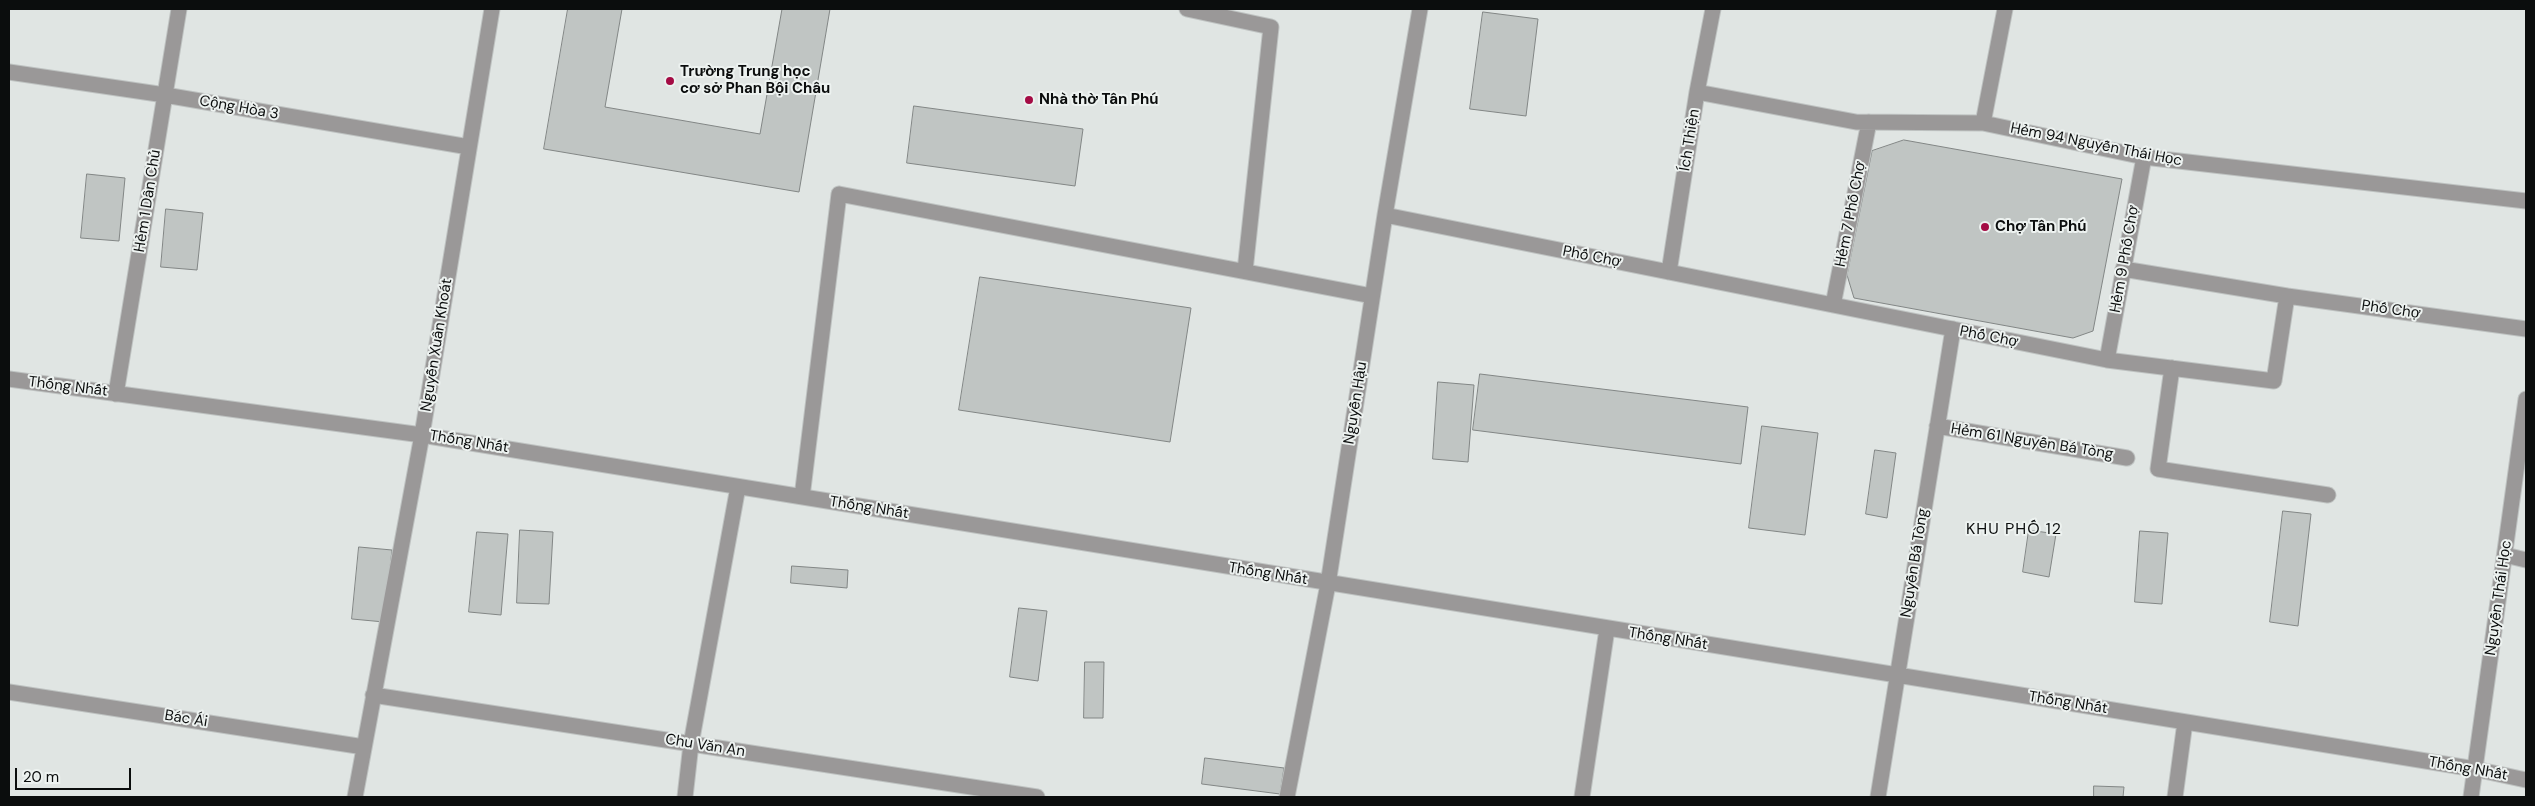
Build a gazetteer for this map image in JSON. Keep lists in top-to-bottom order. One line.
{"streets":{"street":["Cộng Hòa 3","Ích Thiện","Hẻm 94 Nguyễn Thái Học","Hẻm 1 Dân Chủ","Hẻm 7 Phố Chợ","Phố Chợ","Hẻm 9 Phố Chợ","Nguyễn Xuân Khoát","Thống Nhất","Nguyễn Hậu","Hẻm 61 Nguyễn Bá Tòng","Nguyễn Bá Tòng","Nguyễn Thái Học","Bác Ái","Chu Văn An"]},"crossings":[["Cộng Hòa 3","Hẻm 1 Dân Chủ"],["Cộng Hòa 3","Nguyễn Xuân Khoát"],["Ích Thiện","Hẻm 94 Nguyễn Thái Học"],["Ích Thiện","Phố Chợ"],["Hẻm 94 Nguyễn Thái Học","Hẻm 7 Phố Chợ"],["Hẻm 94 Nguyễn Thái Học","Hẻm 9 Phố Chợ"],["Hẻm 1 Dân Chủ","Thống Nhất"],["Hẻm 7 Phố Chợ","Phố Chợ"],["Phố Chợ","Hẻm 9 Phố Chợ"],["Phố Chợ","Nguyễn Hậu"],["Phố Chợ","Nguyễn Bá Tòng"],["Nguyễn Xuân Khoát","Thống Nhất"],["Nguyễn Xuân Khoát","Bác Ái"],["Nguyễn Xuân Khoát","Chu Văn An"],["Thống Nhất","Nguyễn Hậu"],["Thống Nhất","Nguyễn Bá Tòng"],["Thống Nhất","Nguyễn Thái Học"],["Hẻm 61 Nguyễn Bá Tòng","Nguyễn Bá Tòng"]],"districts":["KHU PHỐ 12"],"places":["Trường Trung học cơ sở Phan Bội Châu","Nhà thờ Tân Phú","Chợ Tân Phú"],"scale_bar":"20 m"}
